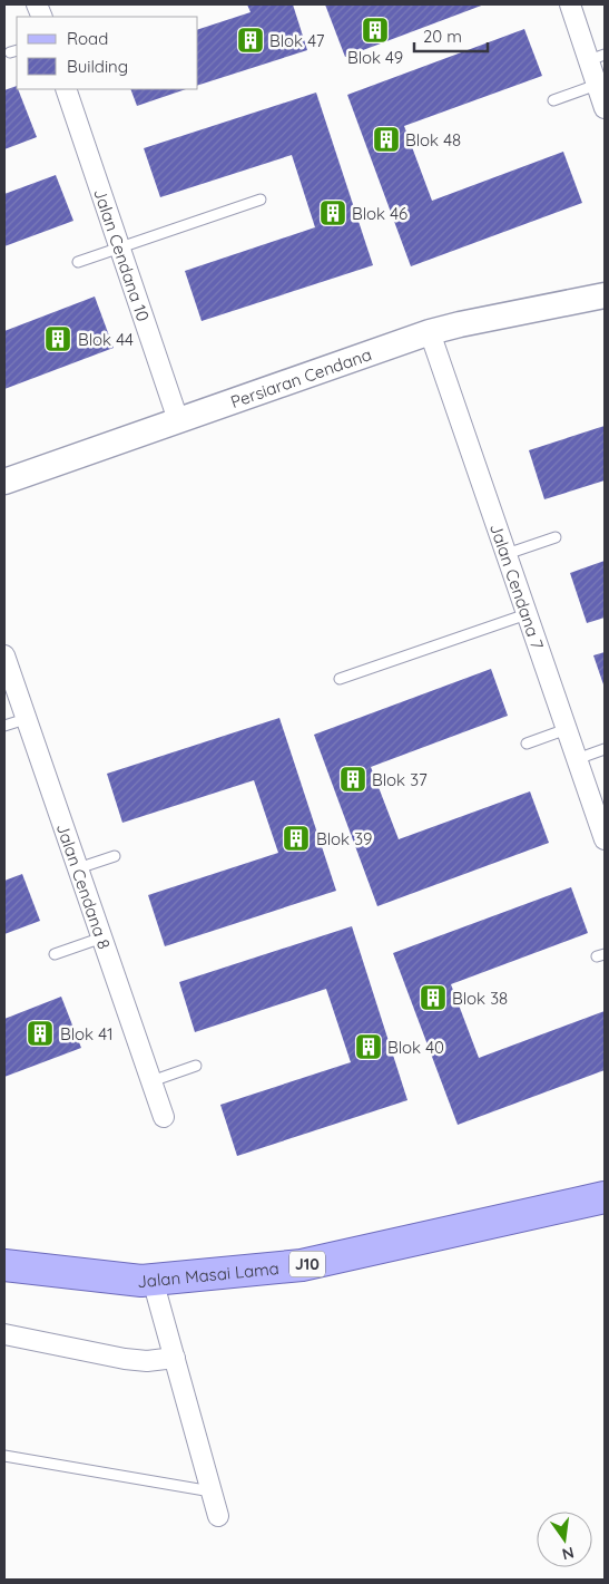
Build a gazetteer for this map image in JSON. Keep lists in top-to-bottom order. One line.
{"streets":{"main road":["J10","Jalan Masai Lama"],"street":["Jalan Cendana 10","Persiaran Cendana","Jalan Cendana 7","Jalan Cendana 8"]},"crossings":[["Jalan Cendana 10","Persiaran Cendana"],["Persiaran Cendana","Jalan Cendana 7"]],"places":{"building":["Blok 49","Blok 47","Blok 48","Blok 46","Blok 44","Blok 37","Blok 39","Blok 38","Blok 41","Blok 40"]},"legend":["Road","Building"],"scale_bar":"20 m","north":"bottom"}
